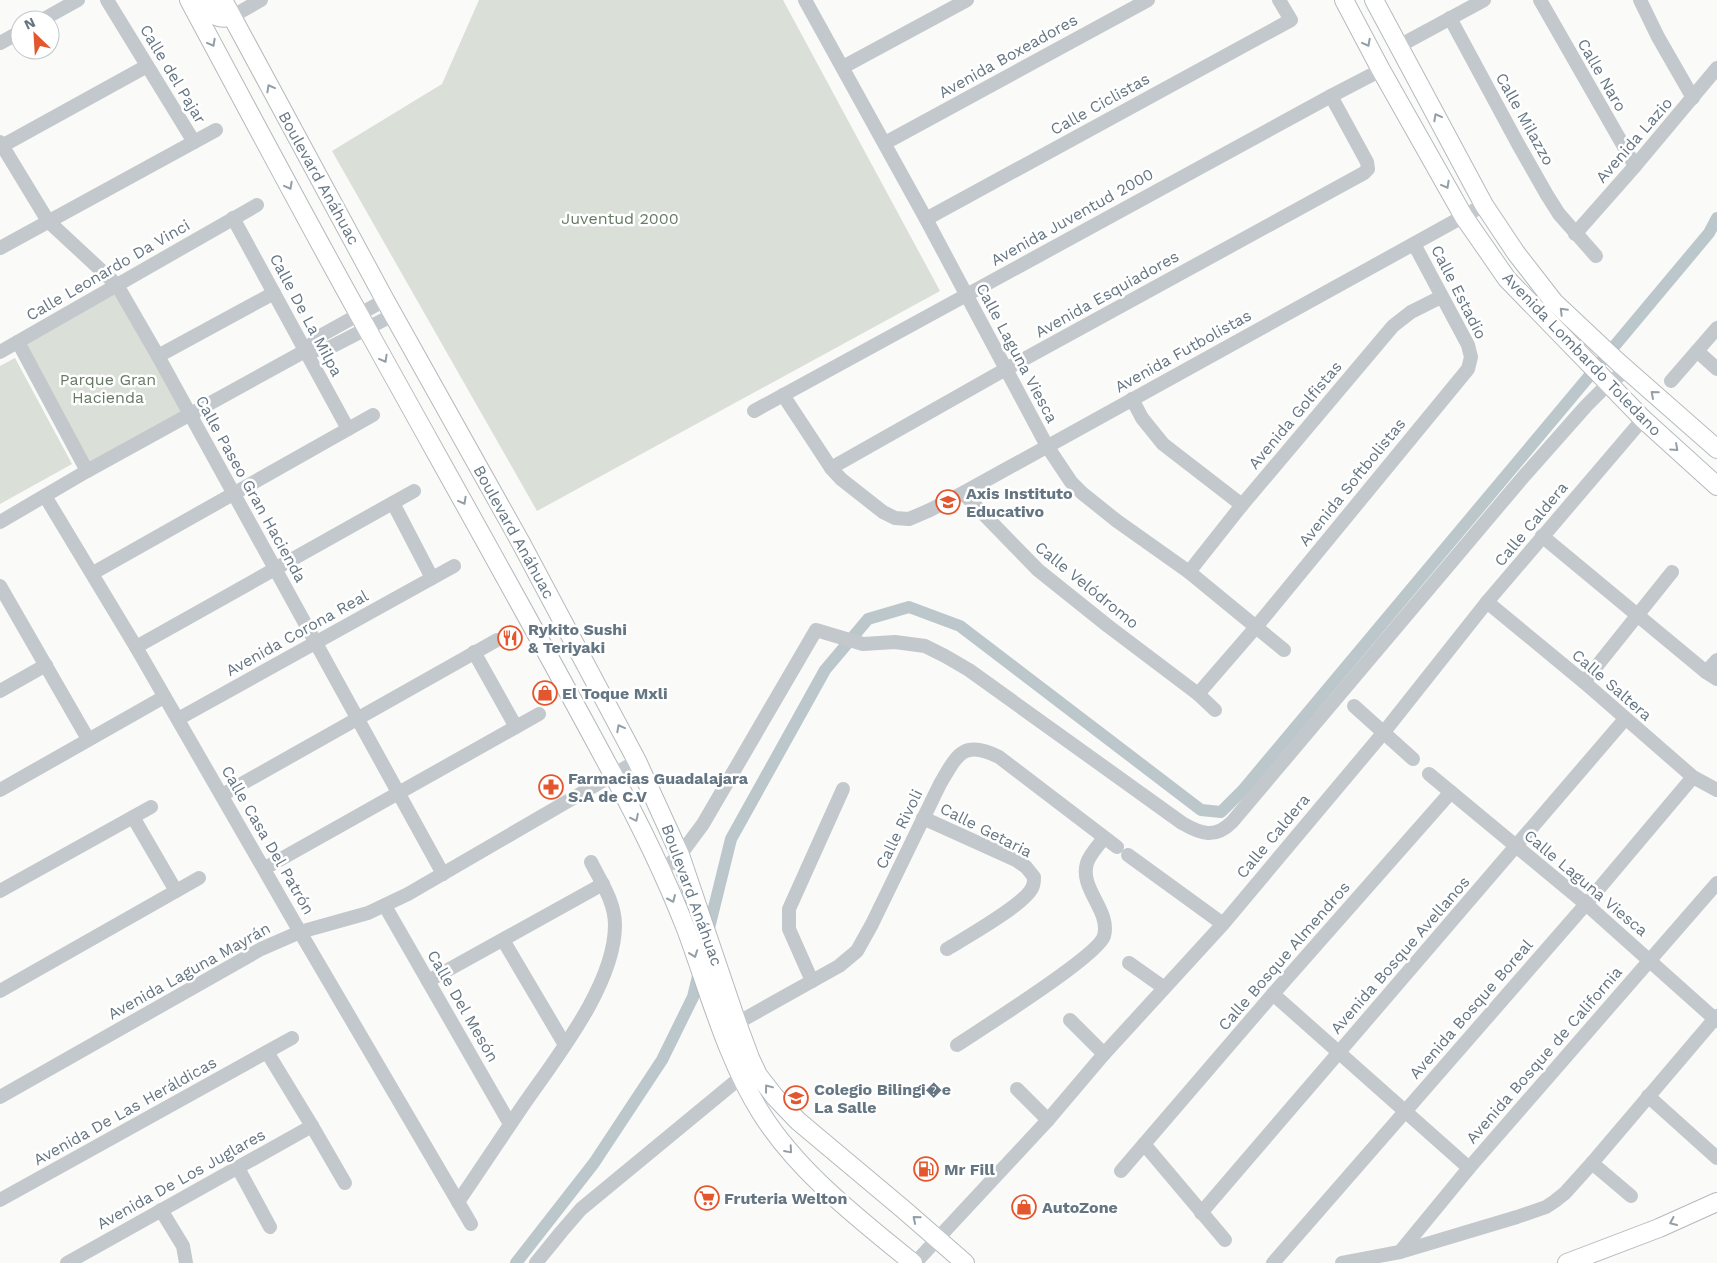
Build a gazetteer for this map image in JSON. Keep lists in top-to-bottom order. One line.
{"streets":{"main road":["Boulevard Anáhuac","Avenida Lombardo Toledano"],"street":["Avenida Boxeadores","Calle del Pajar","Calle Naro","Calle Ciclistas","Calle Milazzo","Avenida Lazio","Avenida Juventud 2000","Calle Leonardo Da Vinci","Calle Estadio","Avenida Esquiadores","Calle De La Milpa","Avenida Futbolistas","Calle Laguna Viesca","Avenida Golfistas","Avenida Softbolistas","Calle Paseo Gran Hacienda","Calle Caldera","Calle Velódromo","Avenida Corona Real","Calle Saltera","Calle Rivoli","Calle Getaria","Calle Casa Del Patrón","Avenida Bosque Avellanos","Calle Bosque Almendros","Avenida Laguna Mayrán","Calle Del Mesón","Avenida Bosque Boreal","Avenida Bosque de California","Avenida De Las Heráldicas","Avenida De Los Juglares"]},"crossings":[["Avenida Boxeadores","Calle Laguna Viesca"],["Calle Naro","Avenida Lazio"],["Calle Ciclistas","Calle Laguna Viesca"],["Calle Milazzo","Avenida Lazio"],["Boulevard Anáhuac","Calle Caldera"],["Boulevard Anáhuac","Calle Rivoli"],["Boulevard Anáhuac","Avenida Laguna Mayrán"],["Avenida Juventud 2000","Avenida Esquiadores"],["Avenida Juventud 2000","Calle Laguna Viesca"],["Avenida Juventud 2000","Avenida Lombardo Toledano"],["Calle Leonardo Da Vinci","Calle De La Milpa"],["Calle Leonardo Da Vinci","Calle Paseo Gran Hacienda"],["Calle Estadio","Avenida Futbolistas"],["Calle Estadio","Avenida Golfistas"],["Calle Estadio","Avenida Softbolistas"],["Avenida Esquiadores","Avenida Futbolistas"],["Avenida Esquiadores","Calle Laguna Viesca"],["Avenida Futbolistas","Calle Laguna Viesca"],["Avenida Futbolistas","Avenida Lombardo Toledano"],["Avenida Futbolistas","Calle Velódromo"],["Calle Laguna Viesca","Avenida Golfistas"],["Calle Laguna Viesca","Avenida Softbolistas"],["Calle Laguna Viesca","Avenida Bosque Avellanos"],["Calle Laguna Viesca","Calle Bosque Almendros"],["Calle Laguna Viesca","Avenida Bosque Boreal"],["Calle Laguna Viesca","Avenida Bosque de California"],["Avenida Lombardo Toledano","Calle Caldera"],["Calle Paseo Gran Hacienda","Avenida Corona Real"],["Calle Paseo Gran Hacienda","Avenida Laguna Mayrán"],["Calle Caldera","Calle Saltera"],["Calle Caldera","Calle Rivoli"],["Avenida Corona Real","Calle Casa Del Patrón"],["Calle Saltera","Avenida Bosque Avellanos"],["Calle Saltera","Avenida Bosque Boreal"],["Calle Rivoli","Calle Getaria"],["Calle Casa Del Patrón","Avenida Laguna Mayrán"],["Avenida Laguna Mayrán","Calle Del Mesón"]],"parks":["Juventud 2000","Parque Gran Hacienda"],"places":{"school or university":["Axis Instituto Educativo","Colegio Bilingi�e La Salle"],"restaurant":["Rykito Sushi & Teriyaki"],"shop":["El Toque Mxli","AutoZone"],"pharmacy":["Farmacias Guadalajara S.A de C.V"],"fuel station":["Mr Fill"],"supermarket":["Fruteria Welton"]},"north":"top left"}
